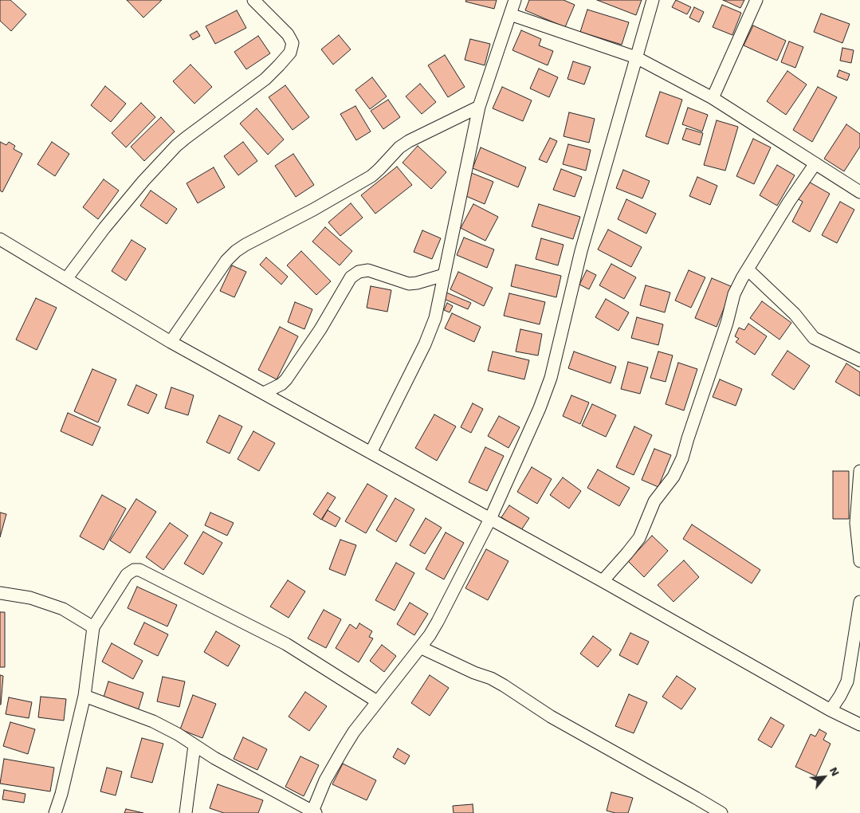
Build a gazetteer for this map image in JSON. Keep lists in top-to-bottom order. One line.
{"north":"top right"}
